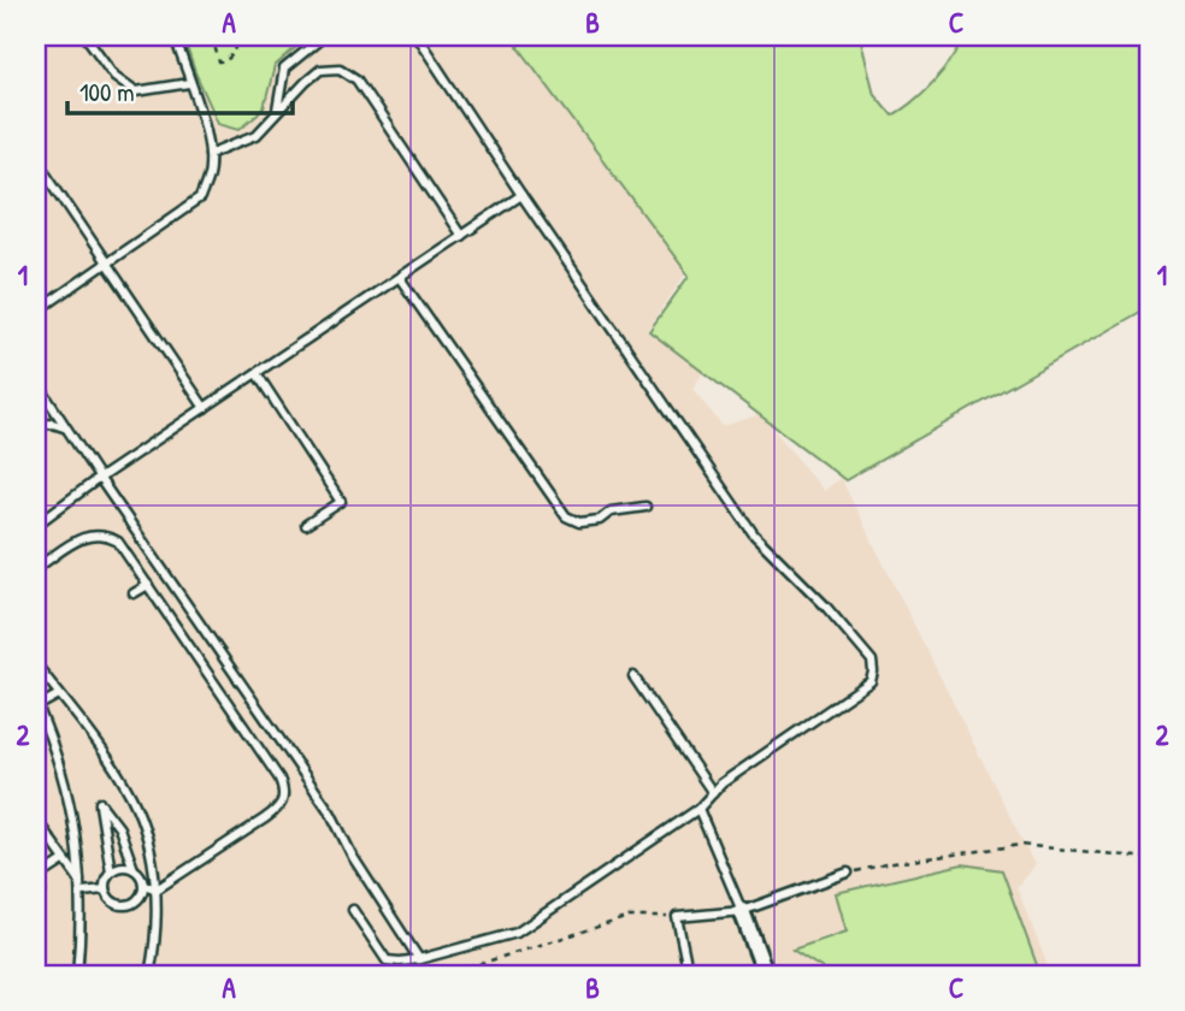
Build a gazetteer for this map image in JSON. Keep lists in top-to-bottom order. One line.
{"scale_bar":"100 m","grid":{"columns":["A","B","C"],"rows":["1","2"]}}
